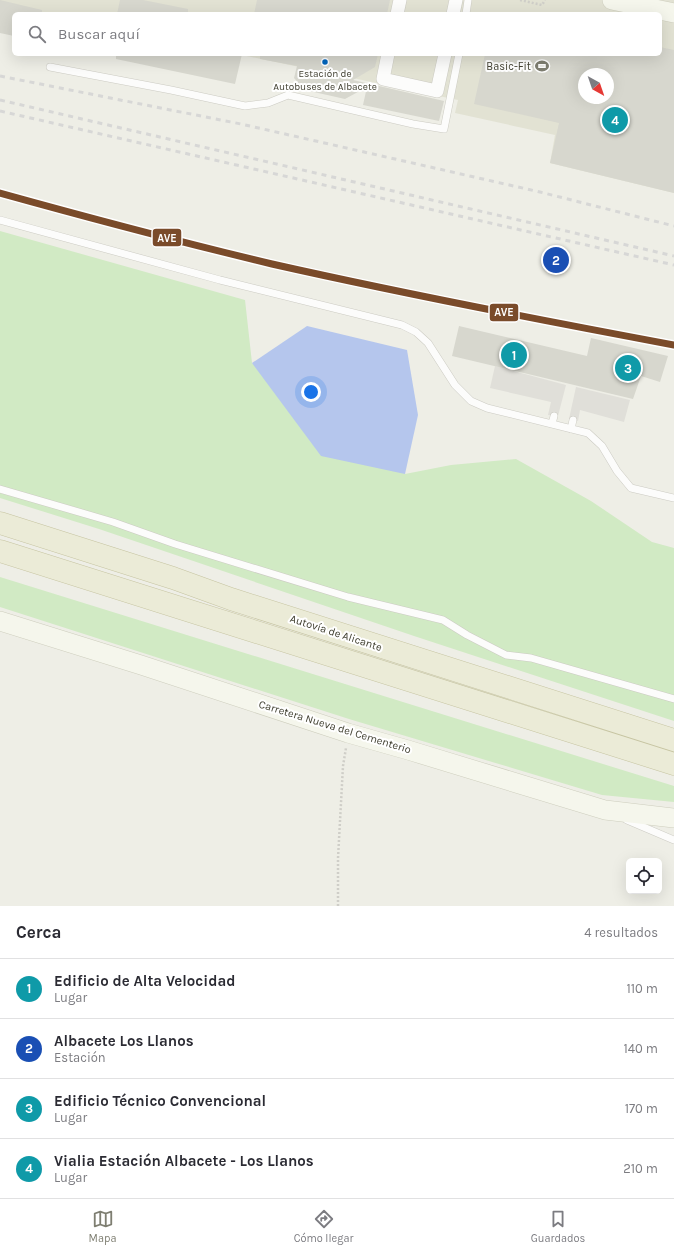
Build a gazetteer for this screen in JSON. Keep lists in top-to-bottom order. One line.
{"streets":{"highway":["Autovía de Alicante"],"street":["Carretera Nueva del Cementerio"]},"places":{"other":["Estación de Autobuses de Albacete"],"sports":["Basic-Fit"]},"lines":["transit line AVE"],"north":"bottom right","page":{"search":"Buscar aquí","pins":["4","2","1","3"],"heading":["Cerca","4 resultados"],"list":[{"mark":"1","name":"Edificio de Alta Velocidad","note":"Lugar","value":"110 m"},{"mark":"2","name":"Albacete Los Llanos","note":"Estación","value":"140 m"},{"mark":"3","name":"Edificio Técnico Convencional","note":"Lugar","value":"170 m"},{"mark":"4","name":"Vialia Estación Albacete - Los Llanos","note":"Lugar","value":"210 m"}],"nav":["Mapa","Cómo llegar","Guardados"]}}
